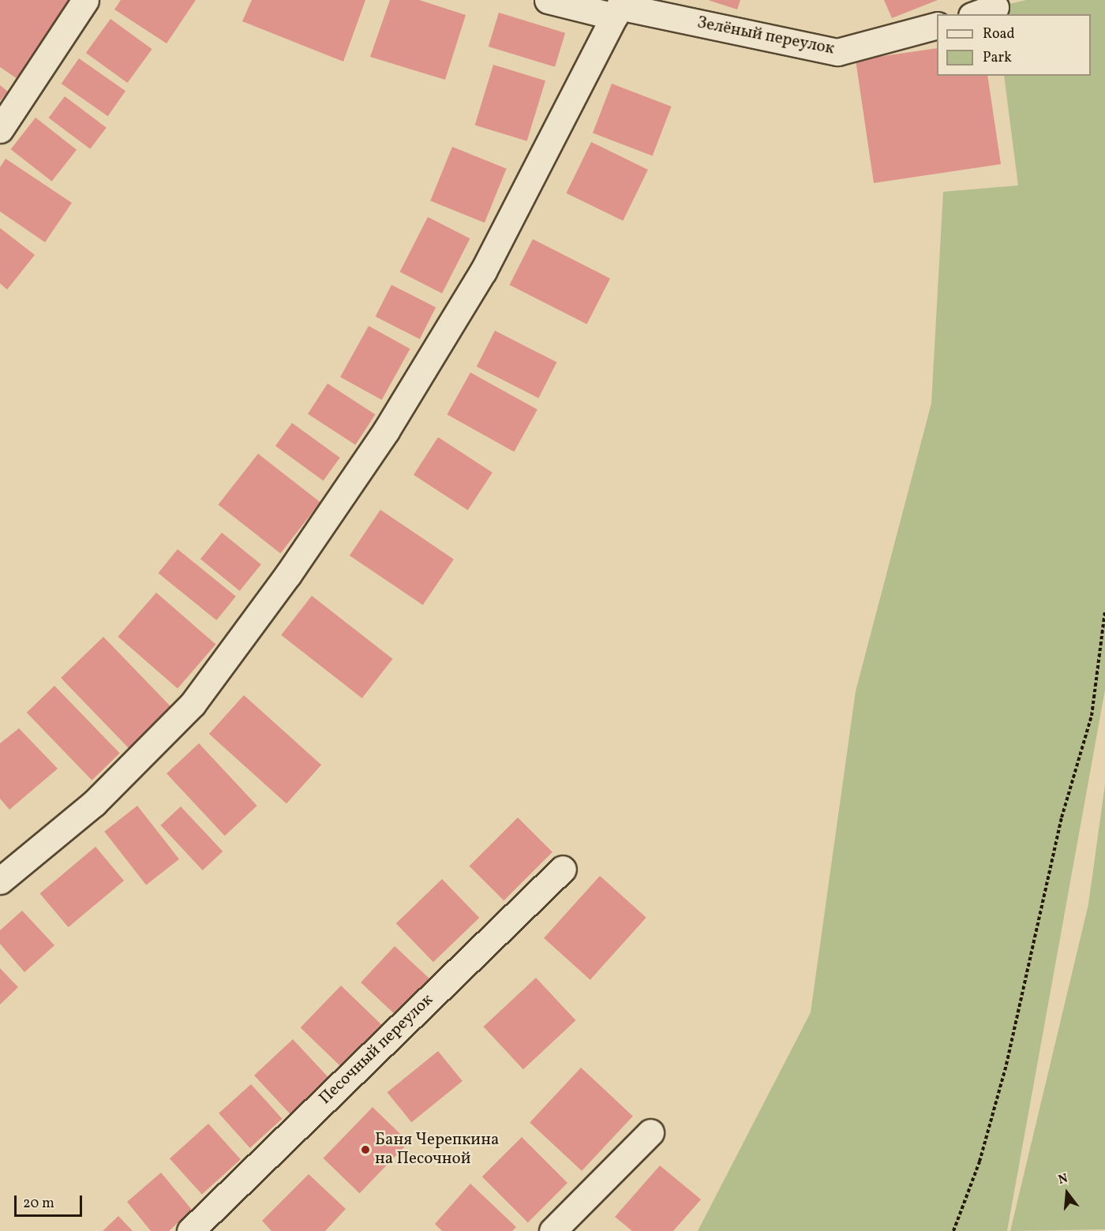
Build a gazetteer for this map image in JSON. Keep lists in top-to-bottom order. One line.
{"streets":{"street":["Зелёный переулок","Песочный переулок"]},"places":["Баня Черепкина на Песочной"],"legend":["Road","Park"],"scale_bar":"20 m","north":"top"}
